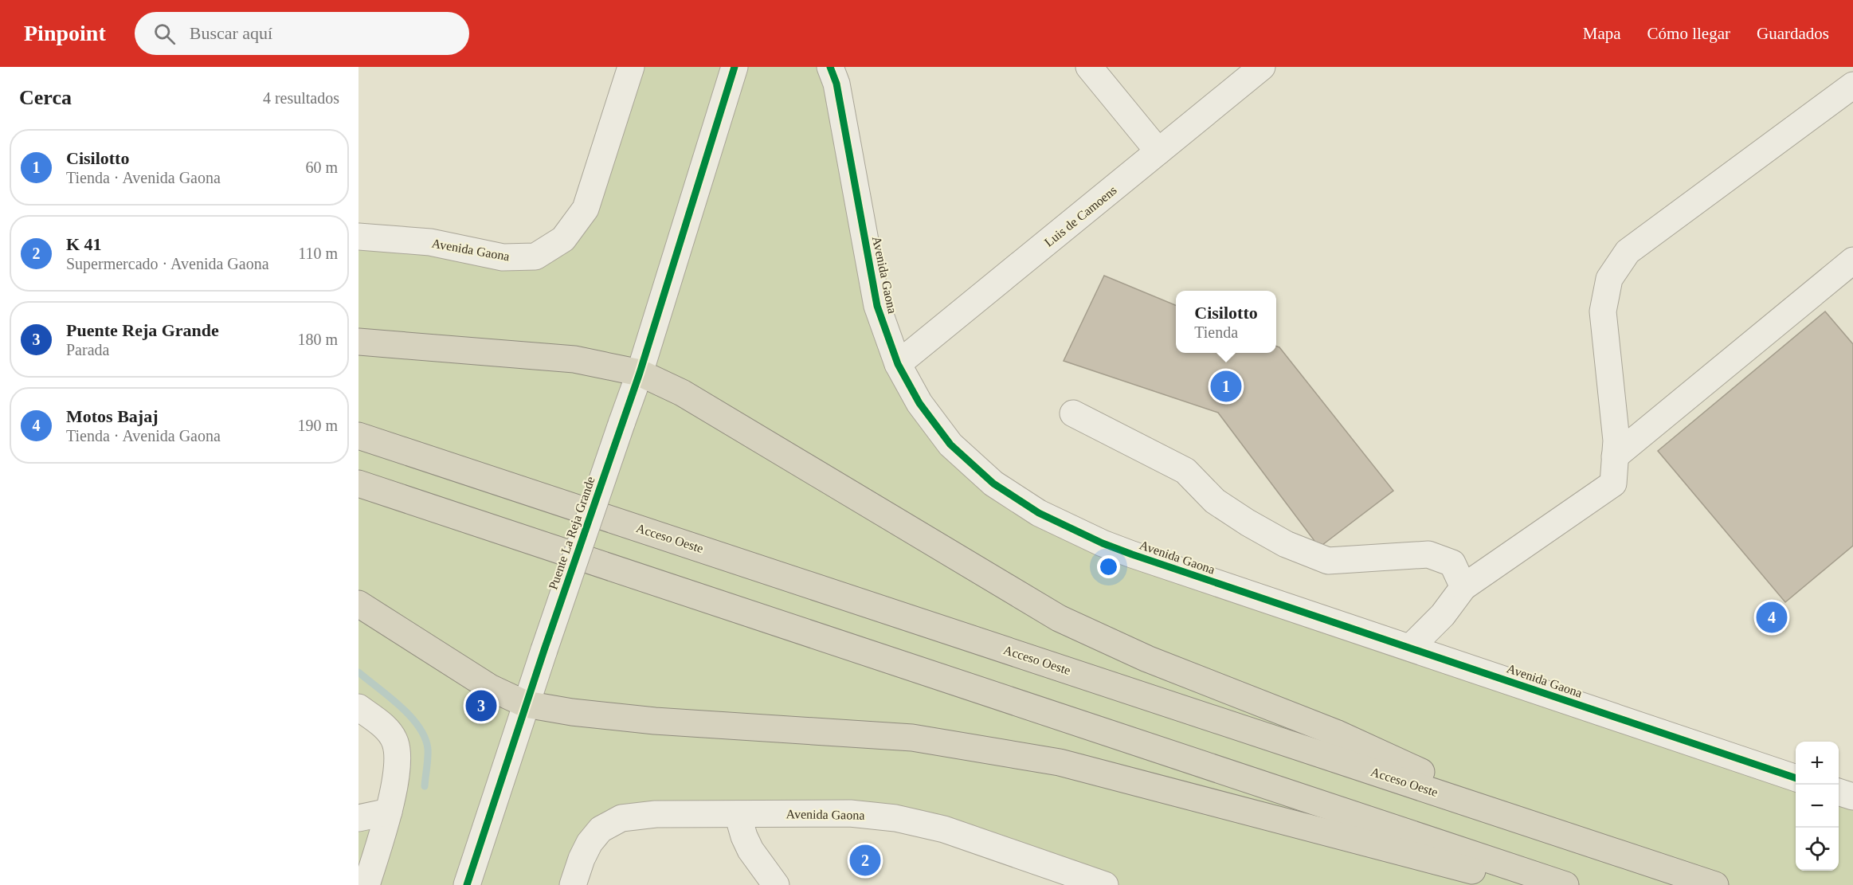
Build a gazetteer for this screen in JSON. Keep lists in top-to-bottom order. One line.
{"streets":{"highway":["Acceso Oeste"],"street":["Luis de Camoens","Avenida Gaona","Puente La Reja Grande"]},"crossings":[["Luis de Camoens","Avenida Gaona"]],"page":{"header":"Pinpoint","search":"Buscar aquí","nav":["Mapa","Cómo llegar","Guardados"],"heading":["Cerca","4 resultados"],"list":[{"mark":"1","name":"Cisilotto","note":"Tienda · Avenida Gaona","value":"60 m"},{"mark":"2","name":"K 41","note":"Supermercado · Avenida Gaona","value":"110 m"},{"mark":"3","name":"Puente Reja Grande","note":"Parada","value":"180 m"},{"mark":"4","name":"Motos Bajaj","note":"Tienda · Avenida Gaona","value":"190 m"}],"popup":["Cisilotto","Tienda"],"pins":["1","4","3","2"],"map_buttons":["+","−"]}}
